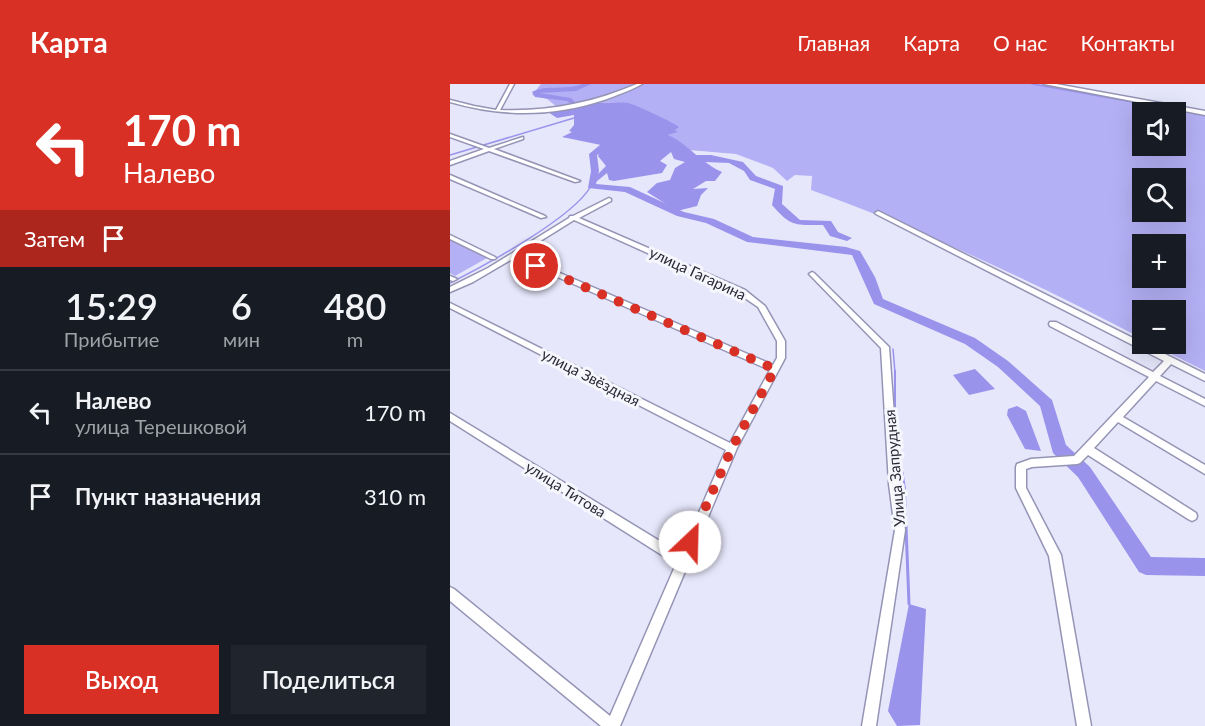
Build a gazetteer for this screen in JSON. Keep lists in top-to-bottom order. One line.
{"streets":{"street":["улица Гагарина","улица Звёздная","Улица Запрудная","улица Титова"]},"crossings":[["улица Гагарина","улица Звёздная"],["улица Гагарина","улица Титова"]],"page":{"header":"Карта","nav":["Главная","Карта","О нас","Контакты"],"turn":["170 m","Налево"],"map_buttons":["+","−"],"then":"Затем","eta":["15:29","Прибытие","6","мин","480","m"],"list":[{"name":"Налево","note":"улица Терешковой","value":"170 m"},{"name":"Пункт назначения","value":"310 m"}],"buttons":["Выход","Поделиться"]}}
